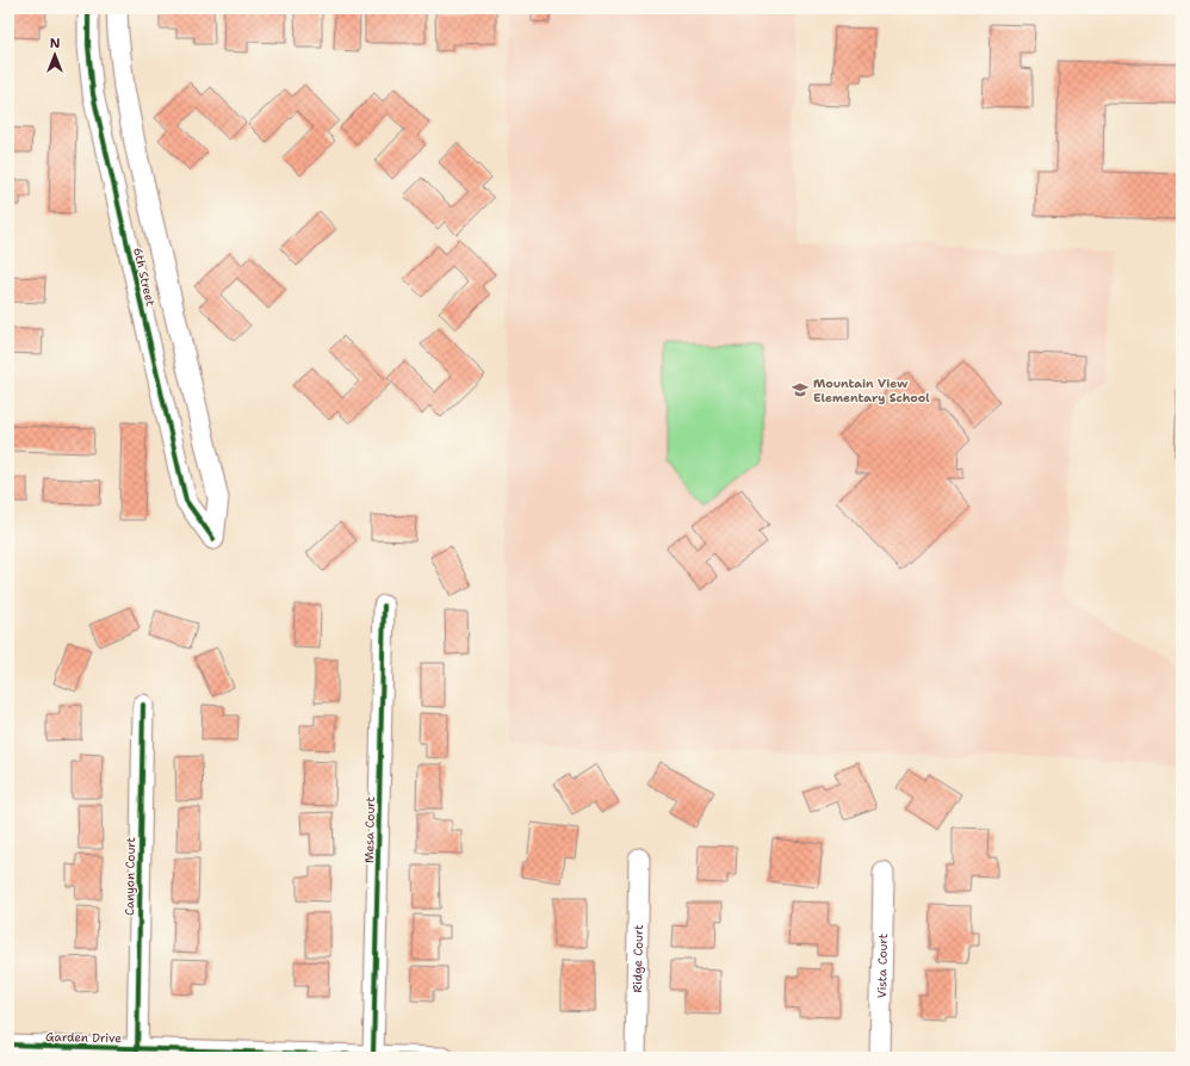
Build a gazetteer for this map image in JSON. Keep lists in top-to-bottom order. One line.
{"streets":{"street":["6th Street","Mesa Court","Canyon Court","Ridge Court","Vista Court","Garden Drive"]},"crossings":[["Mesa Court","Garden Drive"],["Canyon Court","Garden Drive"]],"places":{"school or university":["Mountain View Elementary School"]},"north":"top"}
